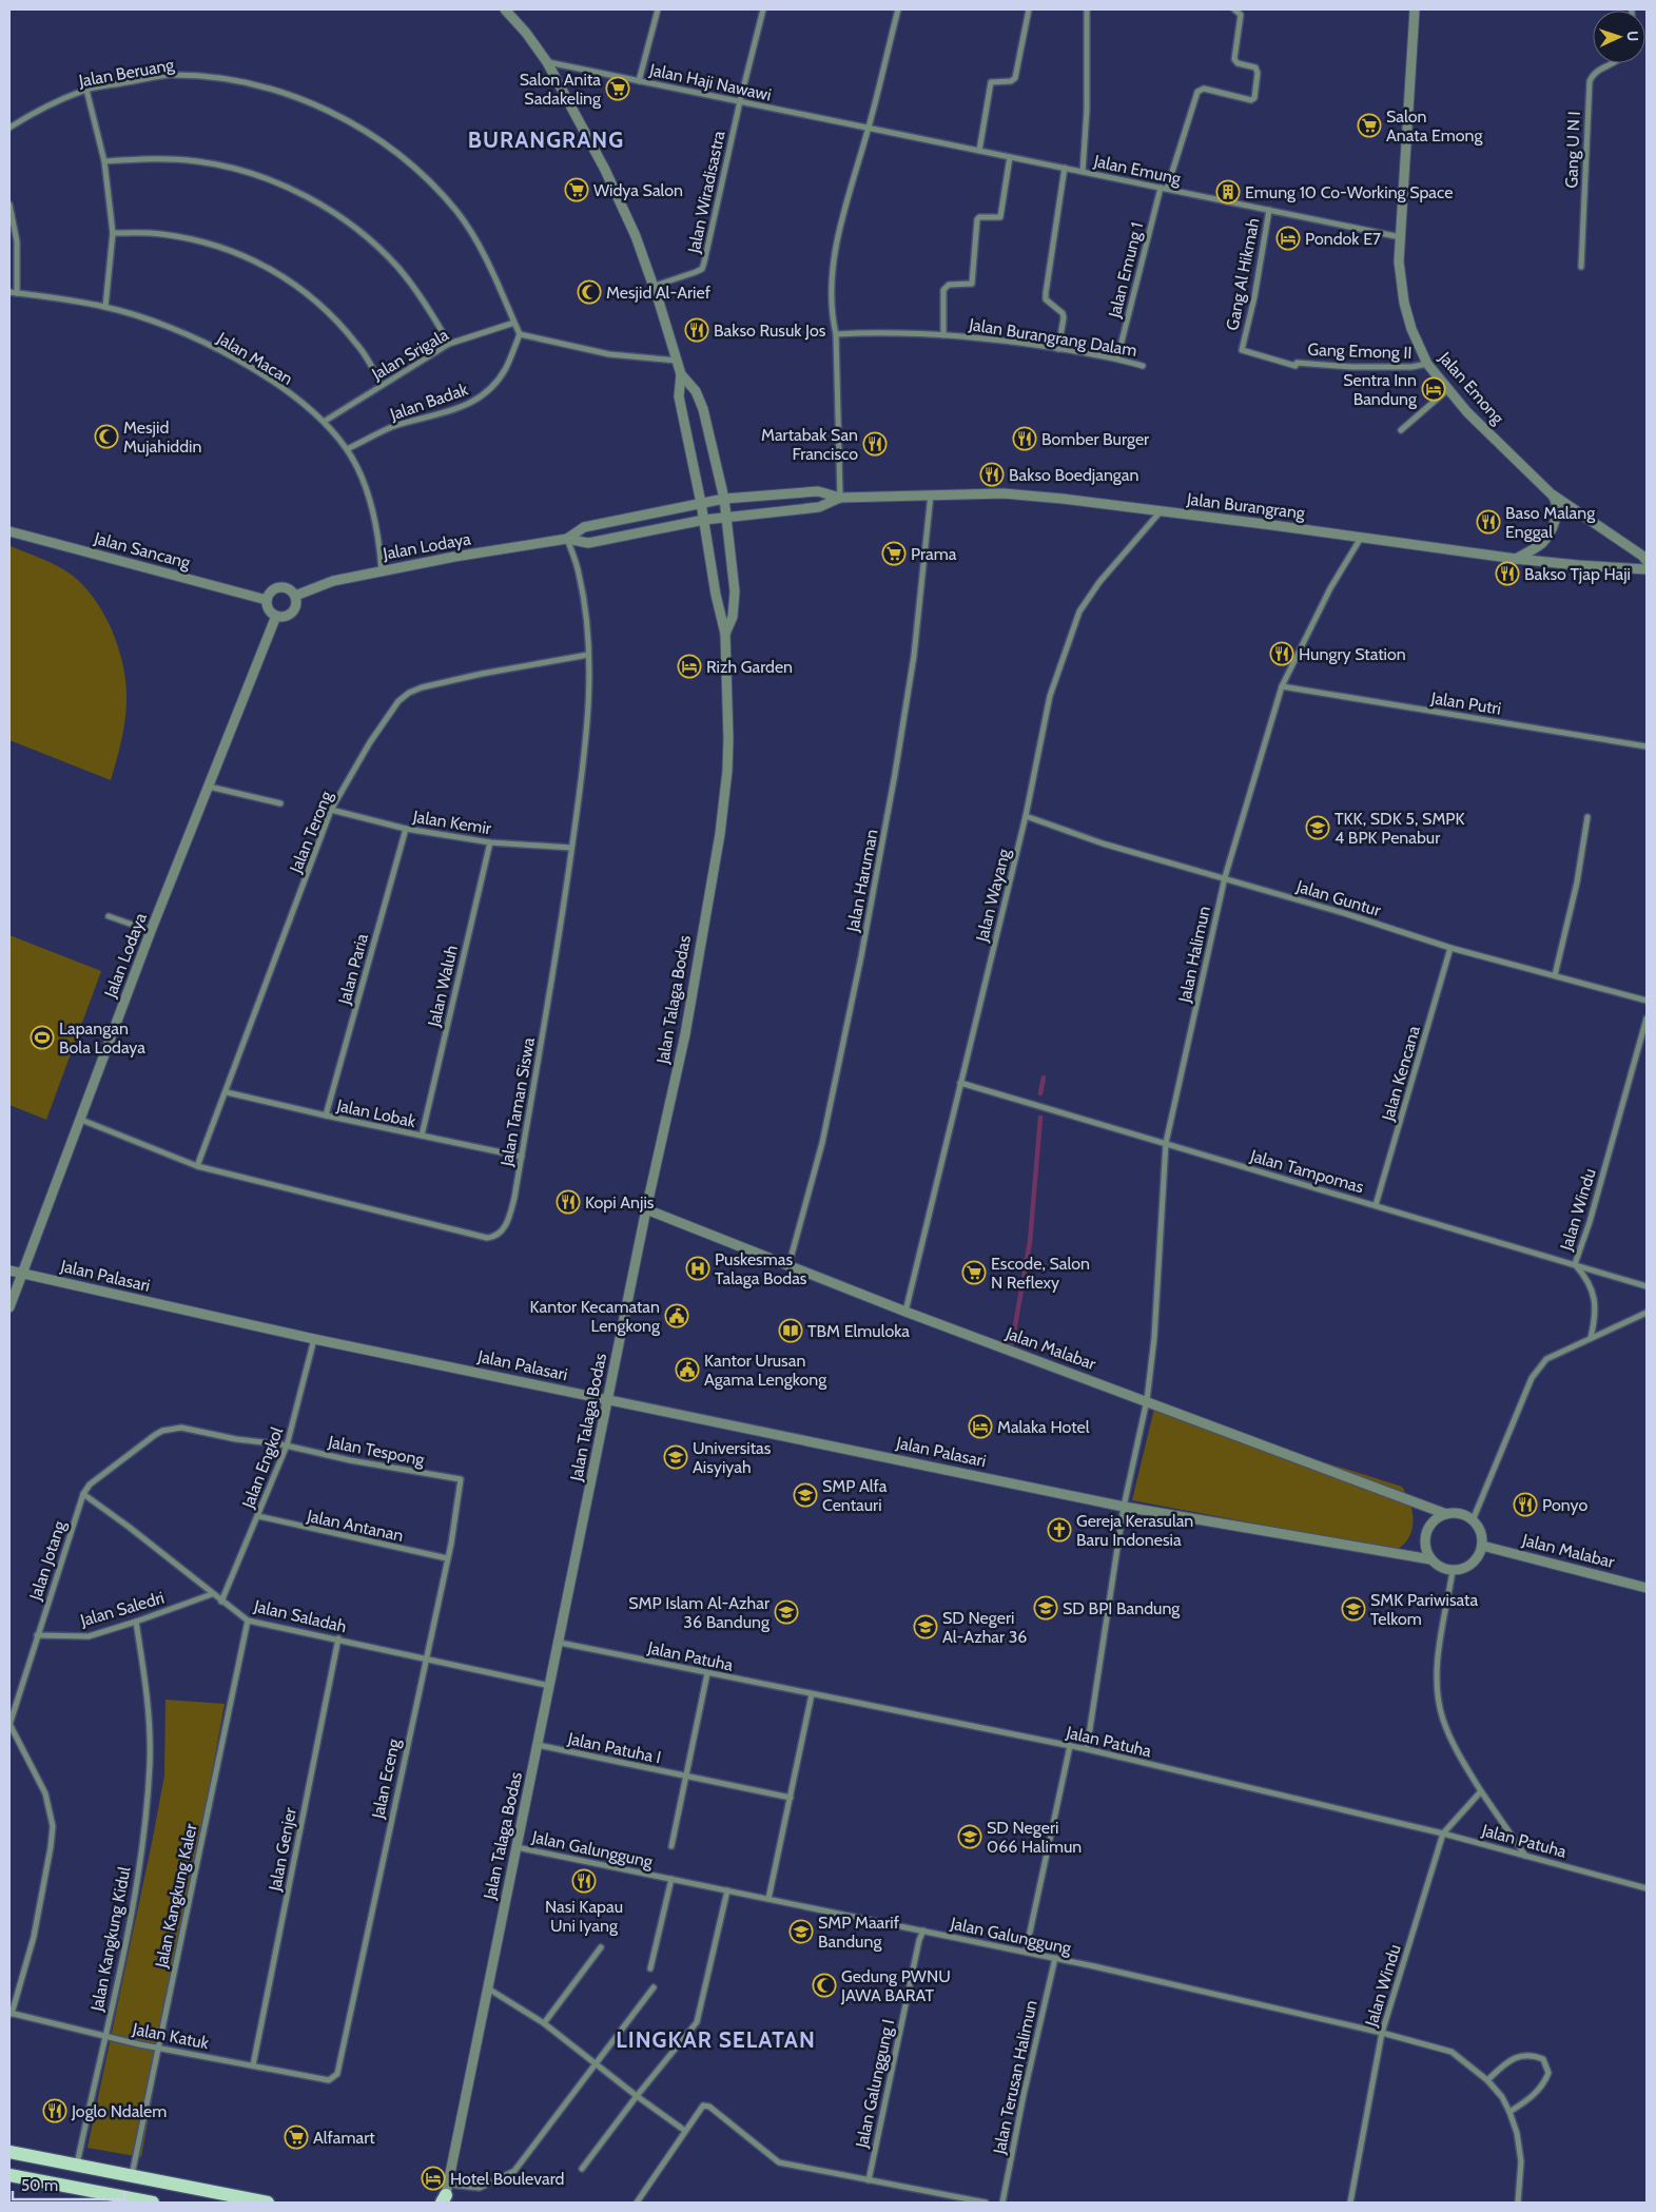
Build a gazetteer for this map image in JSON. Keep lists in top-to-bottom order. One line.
{"streets":{"street":["Jalan Beruang","Jalan Haji Nawawi","Gang U N I","Jalan Emung","Jalan Wiradisastra","Jalan Emung 1","Gang Al Hikmah","Jalan Burangrang Dalam","Gang Emong II","Jalan Srigala","Jalan Macan","Jalan Emong","Jalan Badak","Jalan Burangrang","Jalan Lodaya","Jalan Sancang","Jalan Putri","Jalan Kemir","Jalan Terong","Jalan Haruman","Jalan Wayang","Jalan Guntur","Jalan Halimun","Jalan Paria","Jalan Waluh","Jalan Talaga Bodas","Jalan Kencana","Jalan Taman Siswa","Jalan Lobak","Jalan Tampomas","Jalan Windu","Jalan Palasari","Jalan Malabar","Jalan Tespong","Jalan Engkol","Jalan Antanan","Jalan Jotang","Jalan Saledri","Jalan Saladah","Jalan Patuha","Jalan Patuha I","Jalan Eceng","Jalan Genjer","Jalan Galunggung","Jalan Kangkung Kaler","Jalan Kangkung Kidul","Jalan Katuk","Jalan Terusan Halimun","Jalan Galunggung I"]},"crossings":[["Jalan Beruang","Jalan Srigala"],["Jalan Beruang","Jalan Badak"],["Jalan Haji Nawawi","Jalan Emung"],["Jalan Haji Nawawi","Jalan Wiradisastra"],["Jalan Emung","Jalan Emung 1"],["Jalan Emung","Gang Al Hikmah"],["Jalan Emung","Jalan Emong"],["Jalan Emung 1","Jalan Burangrang Dalam"],["Gang Al Hikmah","Gang Emong II"],["Gang Emong II","Jalan Emong"],["Jalan Srigala","Jalan Macan"],["Jalan Macan","Jalan Badak"],["Jalan Macan","Jalan Lodaya"],["Jalan Burangrang","Jalan Lodaya"],["Jalan Burangrang","Jalan Haruman"],["Jalan Burangrang","Jalan Wayang"],["Jalan Burangrang","Jalan Halimun"],["Jalan Burangrang","Jalan Talaga Bodas"],["Jalan Lodaya","Jalan Sancang"],["Jalan Lodaya","Jalan Talaga Bodas"],["Jalan Lodaya","Jalan Taman Siswa"],["Jalan Lodaya","Jalan Palasari"],["Jalan Putri","Jalan Halimun"],["Jalan Kemir","Jalan Terong"],["Jalan Kemir","Jalan Paria"],["Jalan Kemir","Jalan Waluh"],["Jalan Kemir","Jalan Taman Siswa"],["Jalan Terong","Jalan Taman Siswa"],["Jalan Terong","Jalan Lobak"],["Jalan Haruman","Jalan Malabar"],["Jalan Wayang","Jalan Guntur"],["Jalan Wayang","Jalan Tampomas"],["Jalan Wayang","Jalan Malabar"],["Jalan Guntur","Jalan Halimun"],["Jalan Guntur","Jalan Kencana"],["Jalan Halimun","Jalan Tampomas"],["Jalan Halimun","Jalan Malabar"],["Jalan Paria","Jalan Lobak"],["Jalan Waluh","Jalan Lobak"],["Jalan Talaga Bodas","Jalan Palasari"],["Jalan Talaga Bodas","Jalan Malabar"],["Jalan Talaga Bodas","Jalan Saladah"],["Jalan Talaga Bodas","Jalan Patuha"],["Jalan Talaga Bodas","Jalan Patuha I"],["Jalan Talaga Bodas","Jalan Galunggung"],["Jalan Kencana","Jalan Tampomas"],["Jalan Taman Siswa","Jalan Lobak"],["Jalan Tampomas","Jalan Windu"],["Jalan Windu","Jalan Patuha"],["Jalan Windu","Jalan Galunggung"],["Jalan Palasari","Jalan Engkol"],["Jalan Tespong","Jalan Engkol"],["Jalan Tespong","Jalan Jotang"],["Jalan Tespong","Jalan Saladah"],["Jalan Tespong","Jalan Eceng"],["Jalan Engkol","Jalan Antanan"],["Jalan Engkol","Jalan Saladah"],["Jalan Antanan","Jalan Eceng"],["Jalan Jotang","Jalan Saledri"],["Jalan Jotang","Jalan Saladah"],["Jalan Saledri","Jalan Saladah"],["Jalan Saledri","Jalan Kangkung Kidul"],["Jalan Saladah","Jalan Eceng"],["Jalan Saladah","Jalan Genjer"],["Jalan Saladah","Jalan Kangkung Kaler"],["Jalan Eceng","Jalan Katuk"],["Jalan Genjer","Jalan Katuk"],["Jalan Galunggung","Jalan Terusan Halimun"],["Jalan Galunggung","Jalan Galunggung I"],["Jalan Kangkung Kaler","Jalan Katuk"],["Jalan Kangkung Kidul","Jalan Katuk"]],"districts":["BURANGRANG","LINGKAR SELATAN"],"places":{"supermarket":["Salon Anita Sadakeling","Salon Anata Emong","Widya Salon","Prama","Escode, Salon N Reflexy","Alfamart"],"building":["Emung 10 Co-Working Space"],"hotel":["Pondok E7","Sentra Inn Bandung","Rizh Garden","Malaka Hotel","Hotel Boulevard"],"mosque":["Mesjid Al-Arief","Mesjid Mujahiddin","Gedung PWNU JAWA BARAT"],"restaurant":["Bakso Rusuk Jos","Bomber Burger","Martabak San Francisco","Bakso Boedjangan","Baso Malang Enggal","Bakso Tjap Haji","Hungry Station","Kopi Anjis","Ponyo","Nasi Kapau Uni Iyang","Joglo Ndalem"],"school or university":["TKK, SDK 5, SMPK 4 BPK Penabur","Universitas Aisyiyah","SMP Alfa Centauri","SD BPI Bandung","SMK Pariwisata Telkom","SMP Islam Al-Azhar 36 Bandung","SD Negeri Al-Azhar 36","SD Negeri 066 Halimun","SMP Maarif Bandung"],"sports":["Lapangan Bola Lodaya"],"hospital":["Puskesmas Talaga Bodas"],"public building":["Kantor Kecamatan Lengkong","Kantor Urusan Agama Lengkong"],"library":["TBM Elmuloka"],"church":["Gereja Kerasulan Baru Indonesia"]},"scale_bar":"50 m","north":"right"}
